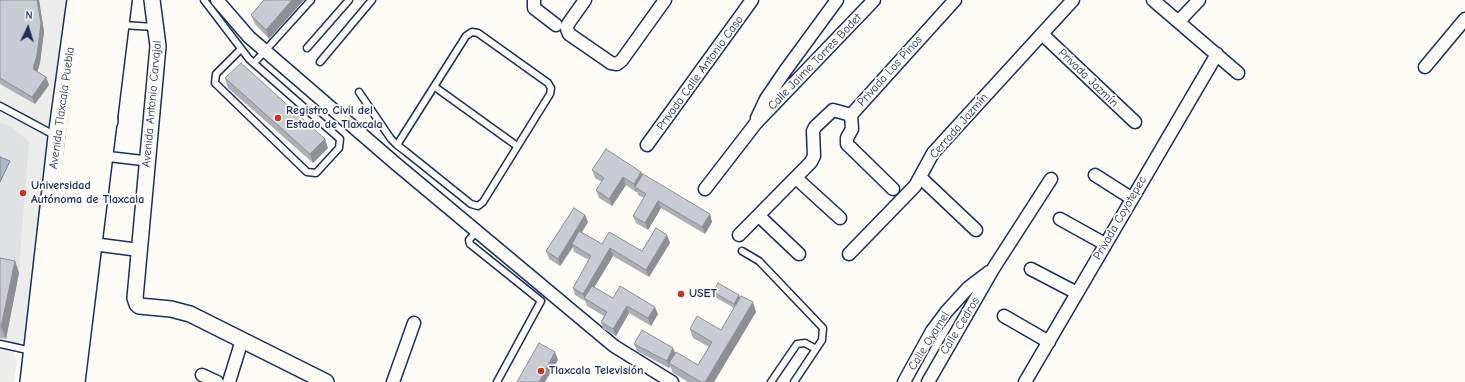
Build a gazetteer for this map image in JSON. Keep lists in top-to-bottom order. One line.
{"streets":{"main road":["Avenida Tlaxcala Puebla"],"street":["Calle Jaime Torres Bodet","Privada Los Pinos","Privada Calle Antonio Caso","Privada Jazmín","Avenida Antonio Carvajal","Cerrada Jazmín","Privada Coyotepec","Calle Cedros","Calle Oyamel"]},"crossings":[["Privada Jazmín","Cerrada Jazmín"],["Calle Cedros","Calle Oyamel"]],"places":["Registro Civil del Estado de Tlaxcala","Universidad Autónoma de Tlaxcala","USET","Tlaxcala Televisión"],"north":"top"}
